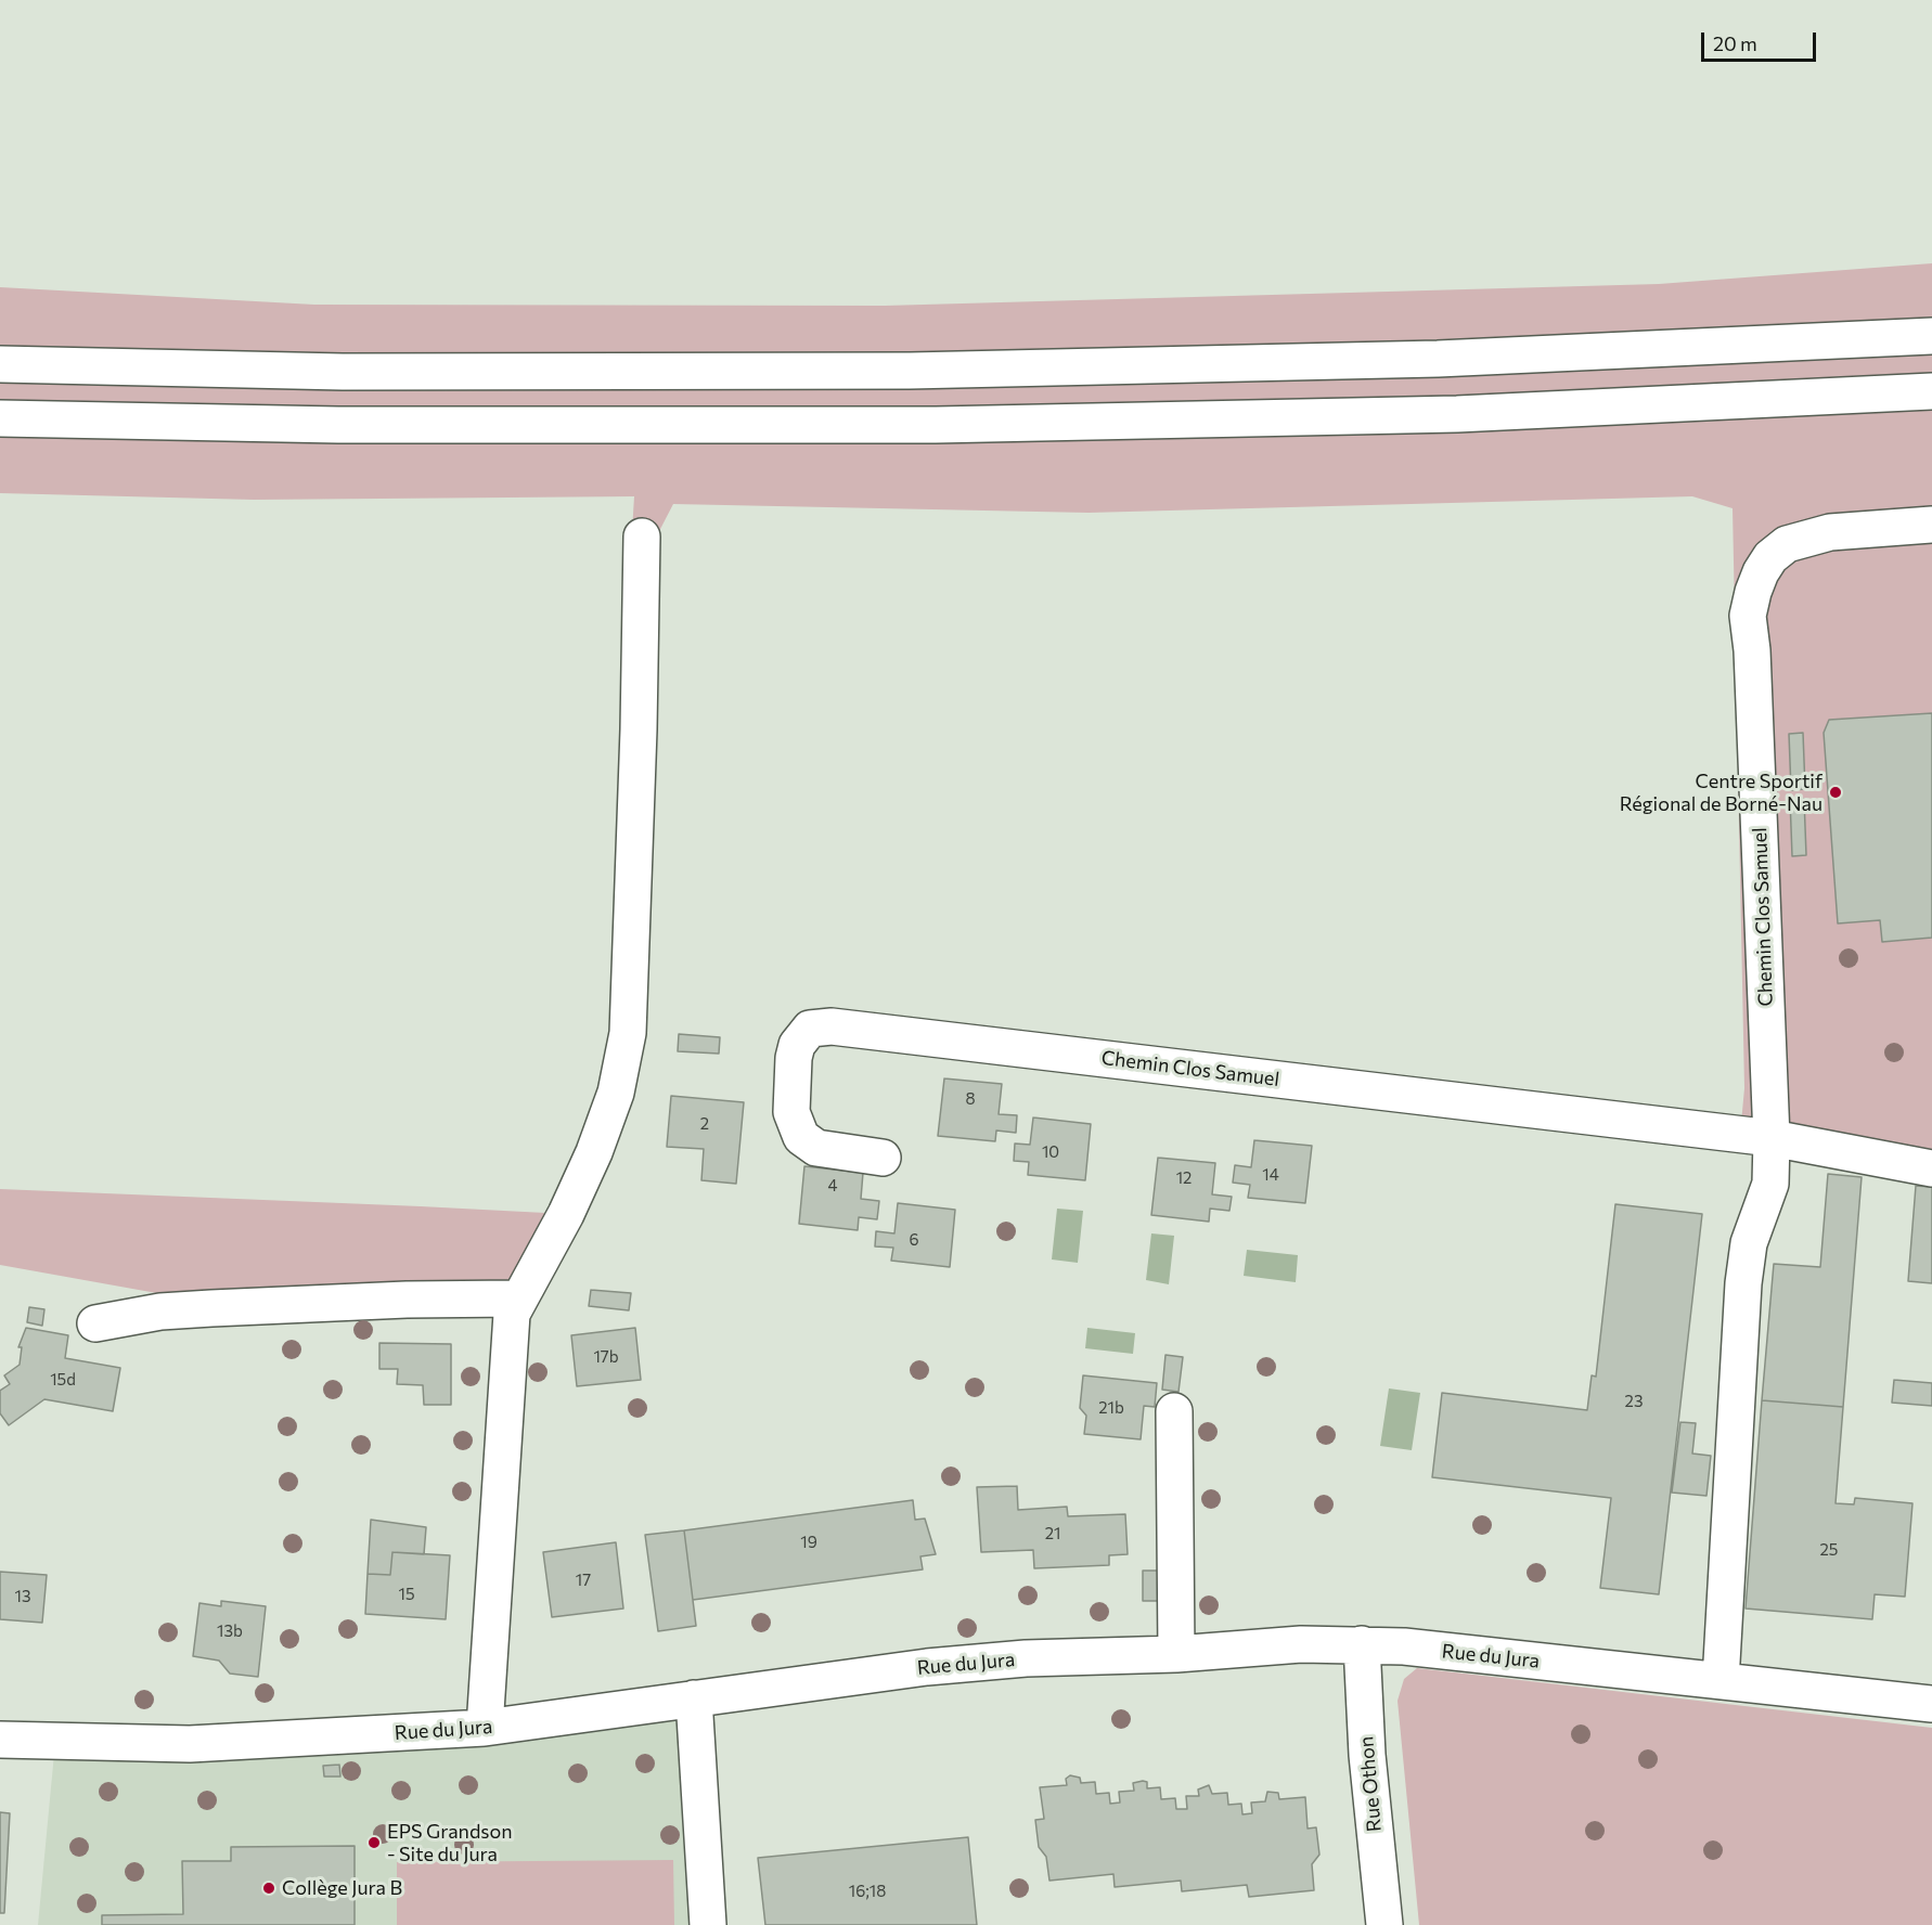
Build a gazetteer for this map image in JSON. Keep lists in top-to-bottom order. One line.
{"streets":{"main road":["Chemin Clos Samuel","Rue du Jura","Rue Othon"]},"crossings":[["Rue du Jura","Rue Othon"]],"places":["Centre Sportif Régional de Borné-Nau","EPS Grandson - Site du Jura","Collège Jura B"],"house_numbers":["8","2","10","14","12","4","6","17b","15d","23","21b","21","19","25","17","15","13","13b","16;18"],"scale_bar":"20 m"}
